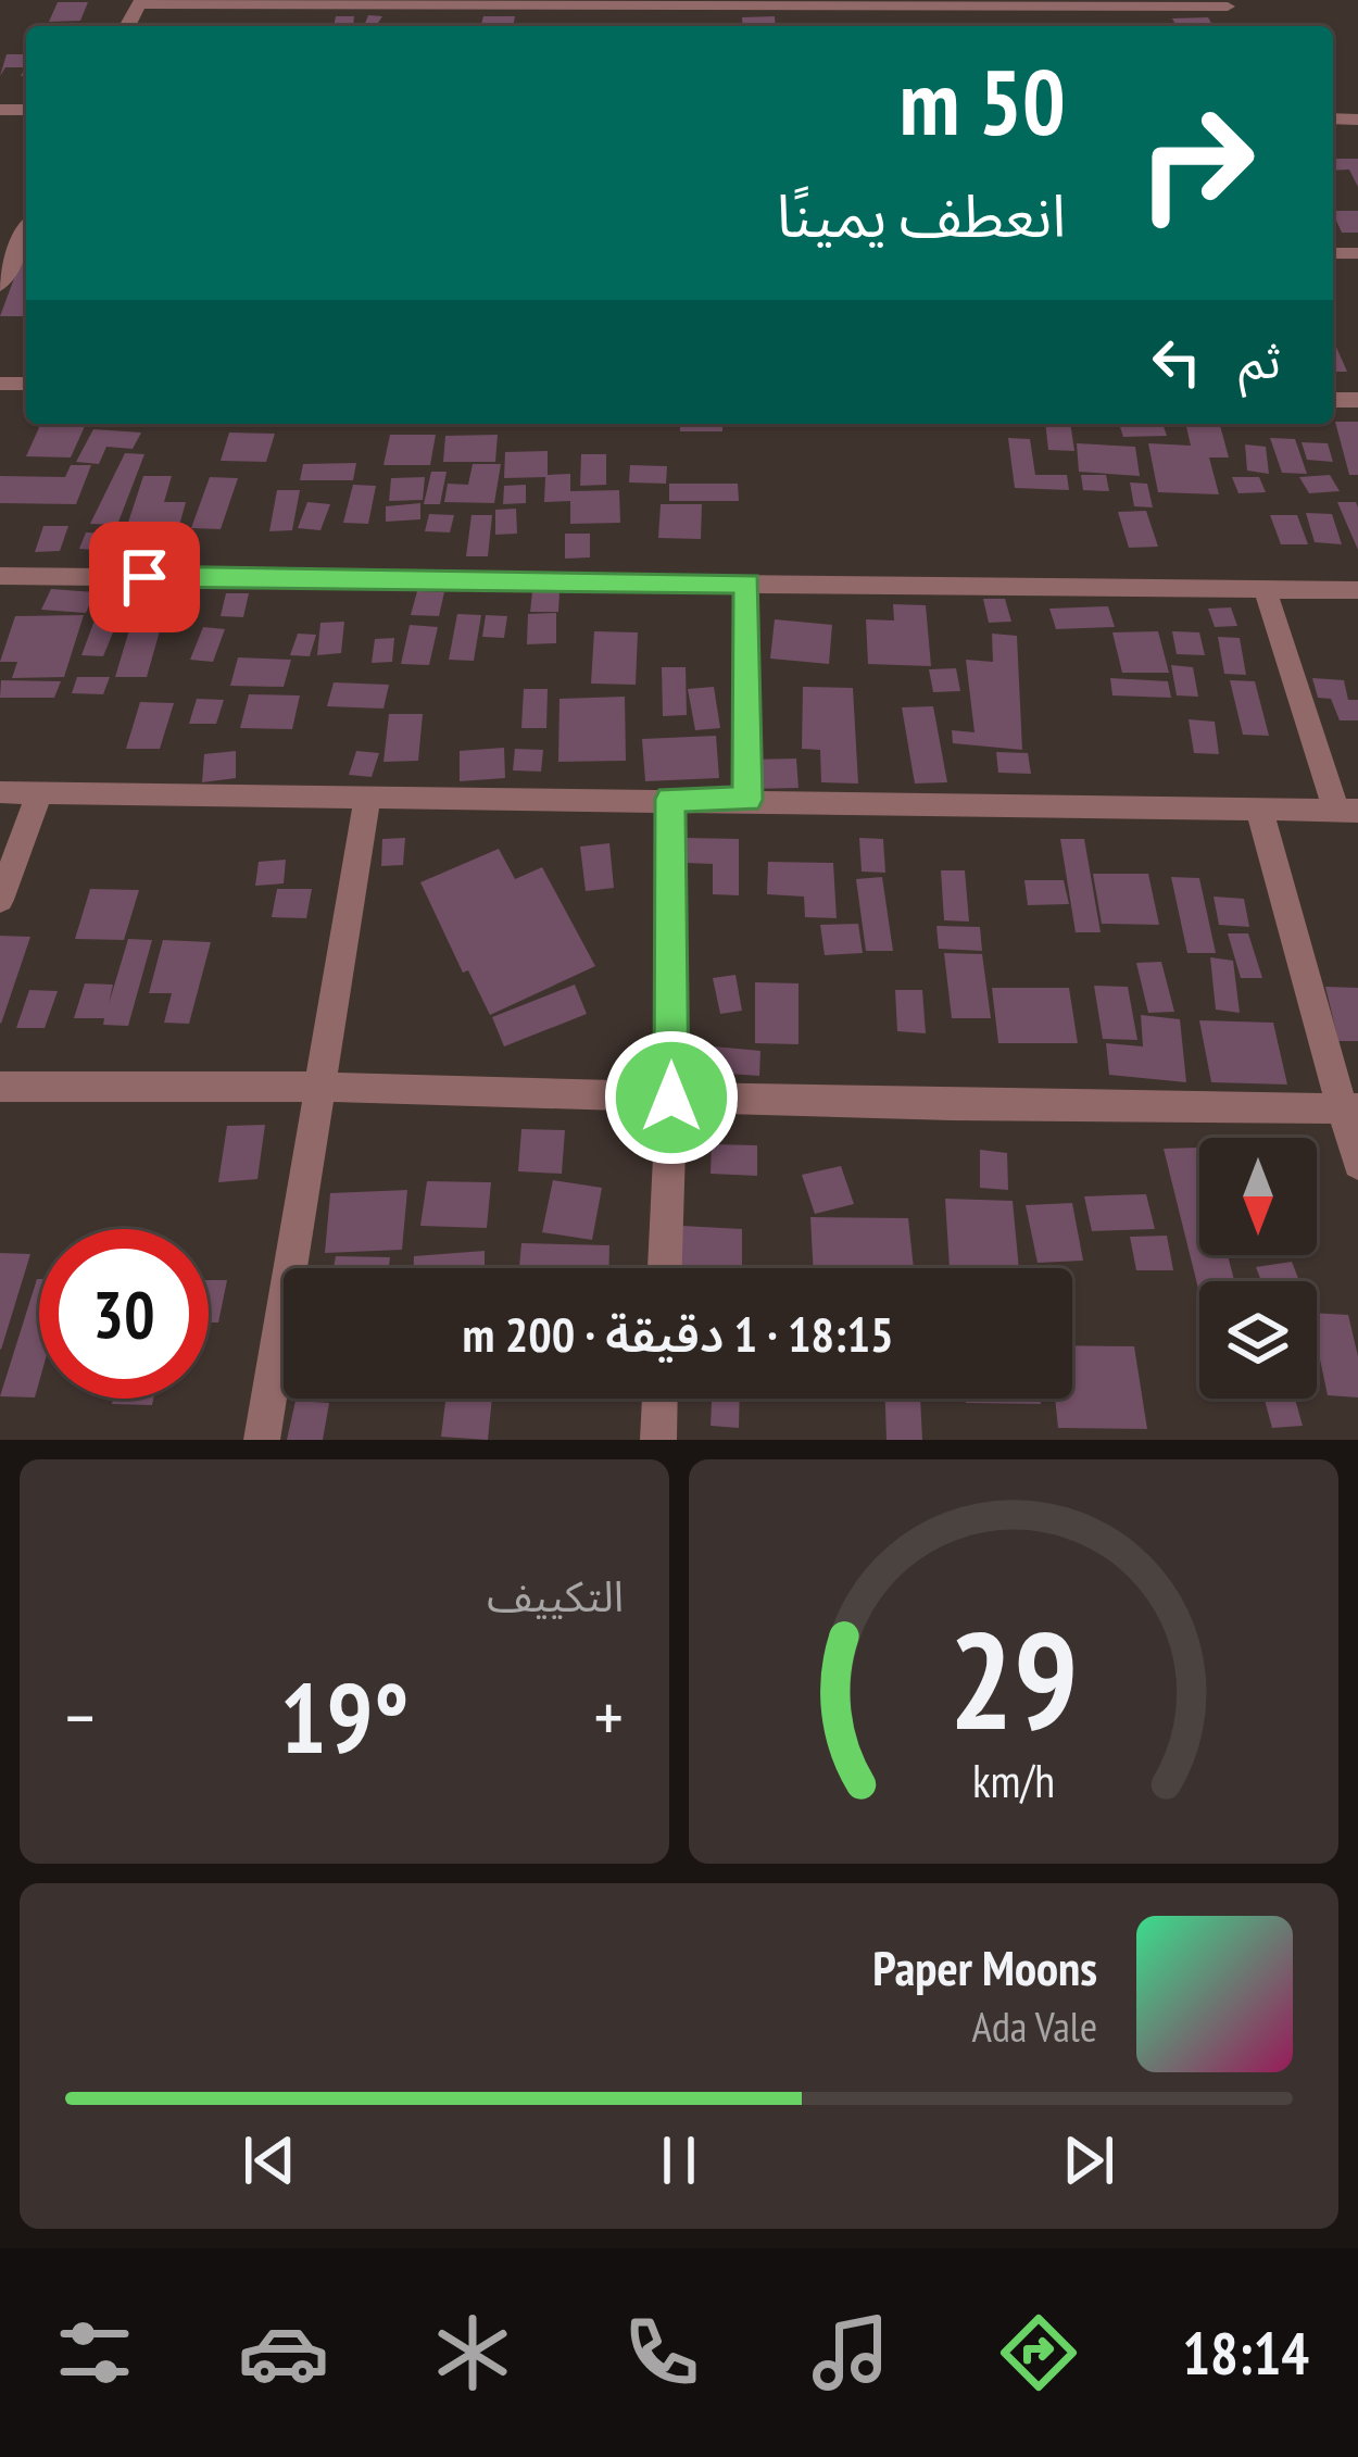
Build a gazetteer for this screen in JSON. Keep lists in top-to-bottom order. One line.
{"north":"bottom","page":{"turn":["50 m","انعطف يمينًا"],"then":"ثم","limit":"30","trip":"18:15 · 1 دقيقة · 200 m","tile":"التكييف","heat":["−","19°","+"],"song":["Paper Moons","Ada Vale"],"tabs":"18:14","gauge":["29","km/h"]}}
